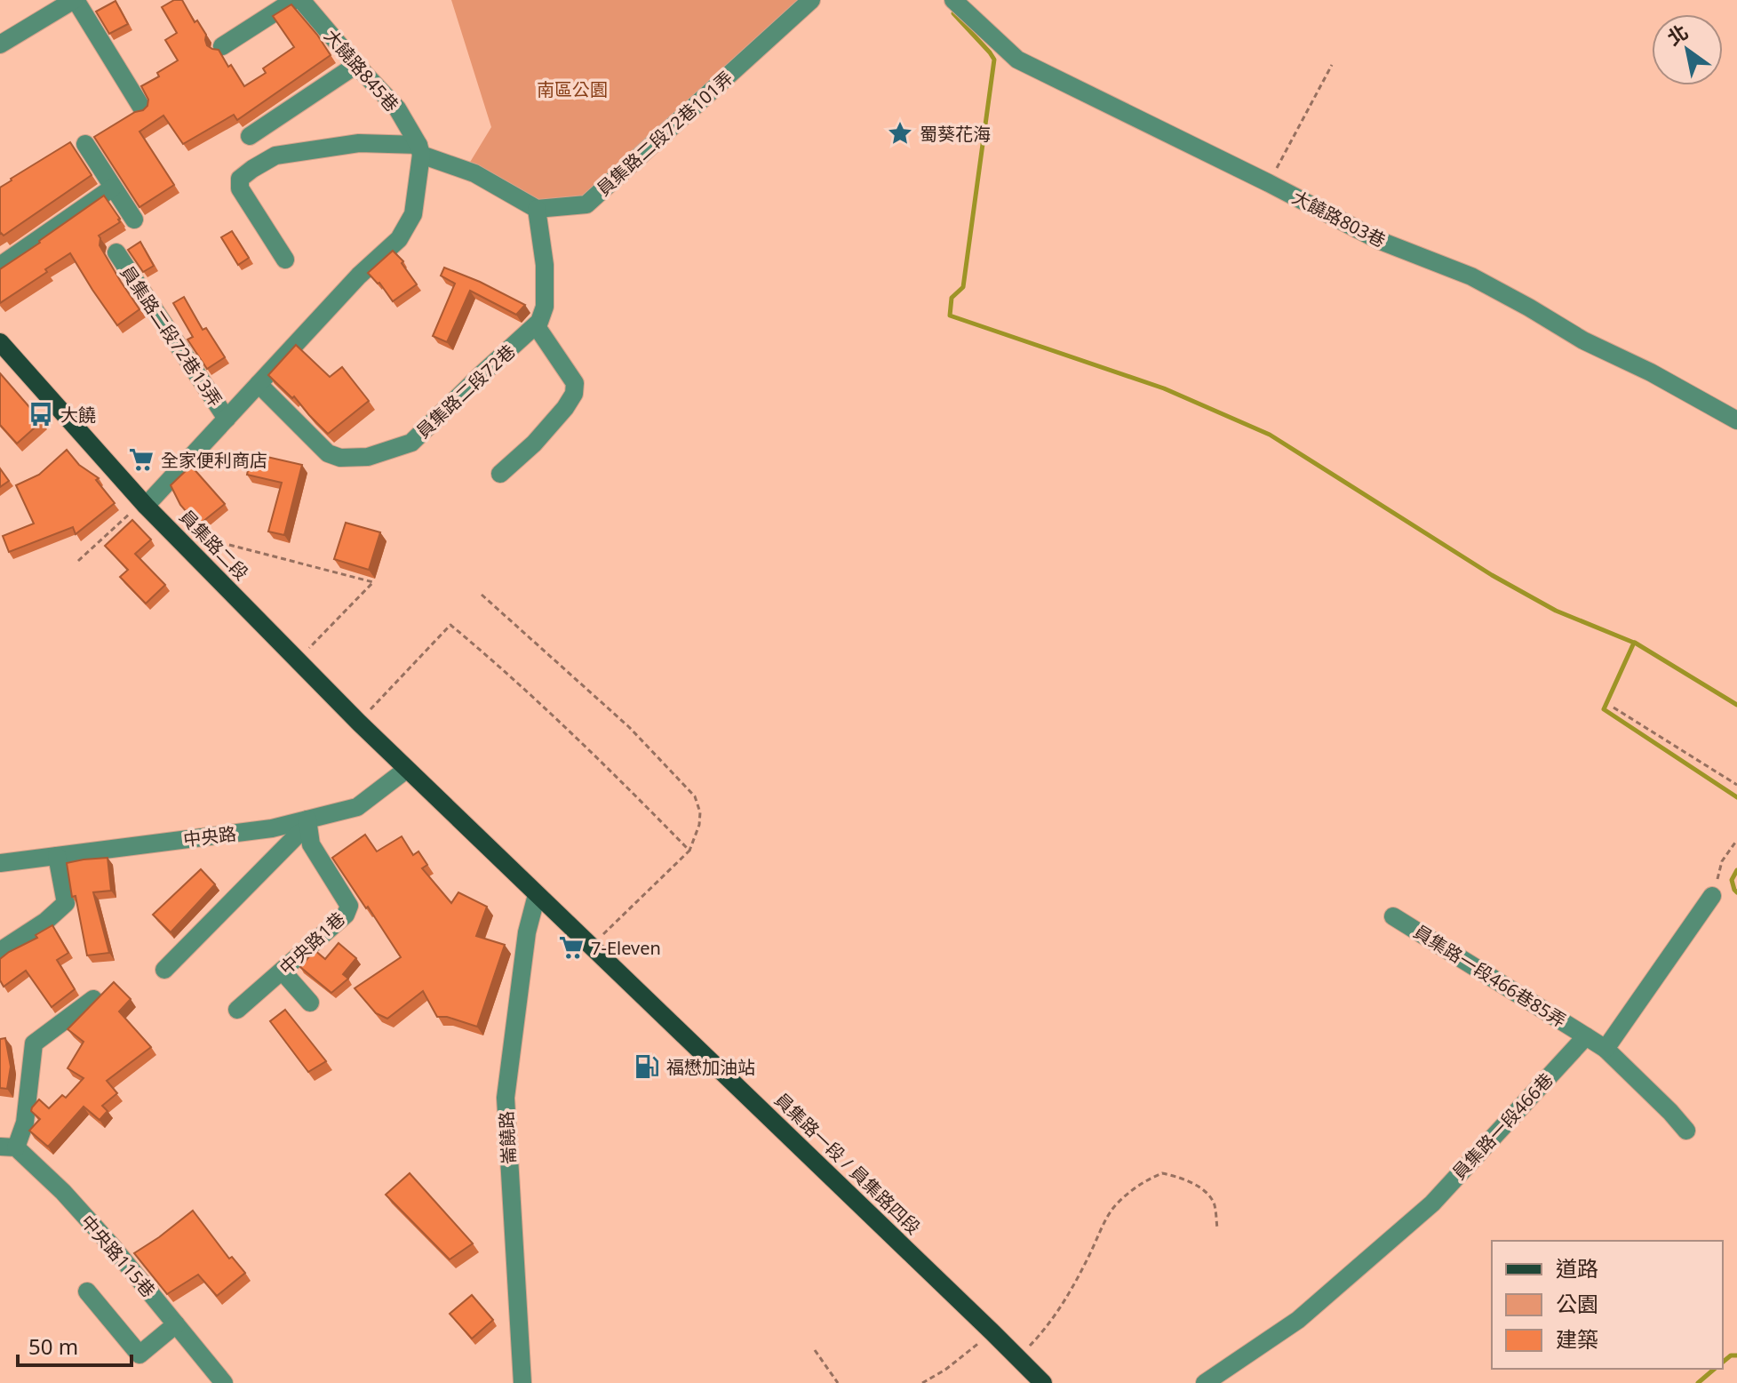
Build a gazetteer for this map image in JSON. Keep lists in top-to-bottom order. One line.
{"streets":{"main road":["員集路二段","員集路一段 / 員集路四段"],"street":["大饒路845巷","員集路二段72巷101弄","大饒路803巷","員集路二段72巷13弄","員集路二段72巷","中央路","中央路1巷","員集路一段466巷85弄","員集路一段466巷","崙饒路","中央路115巷"]},"crossings":[["員集路二段","中央路"],["員集路二段","員集路一段 / 員集路四段"],["中央路","中央路1巷"],["中央路","員集路一段 / 員集路四段"],["員集路一段466巷85弄","員集路一段466巷"],["崙饒路","員集路一段 / 員集路四段"]],"parks":["南區公園"],"places":{"place":["蜀葵花海"],"bus stop":["大饒"],"supermarket":["全家便利商店","7-Eleven"],"fuel station":["福懋加油站"]},"legend":["道路","公園","建築"],"scale_bar":"50 m","north":"top left"}
